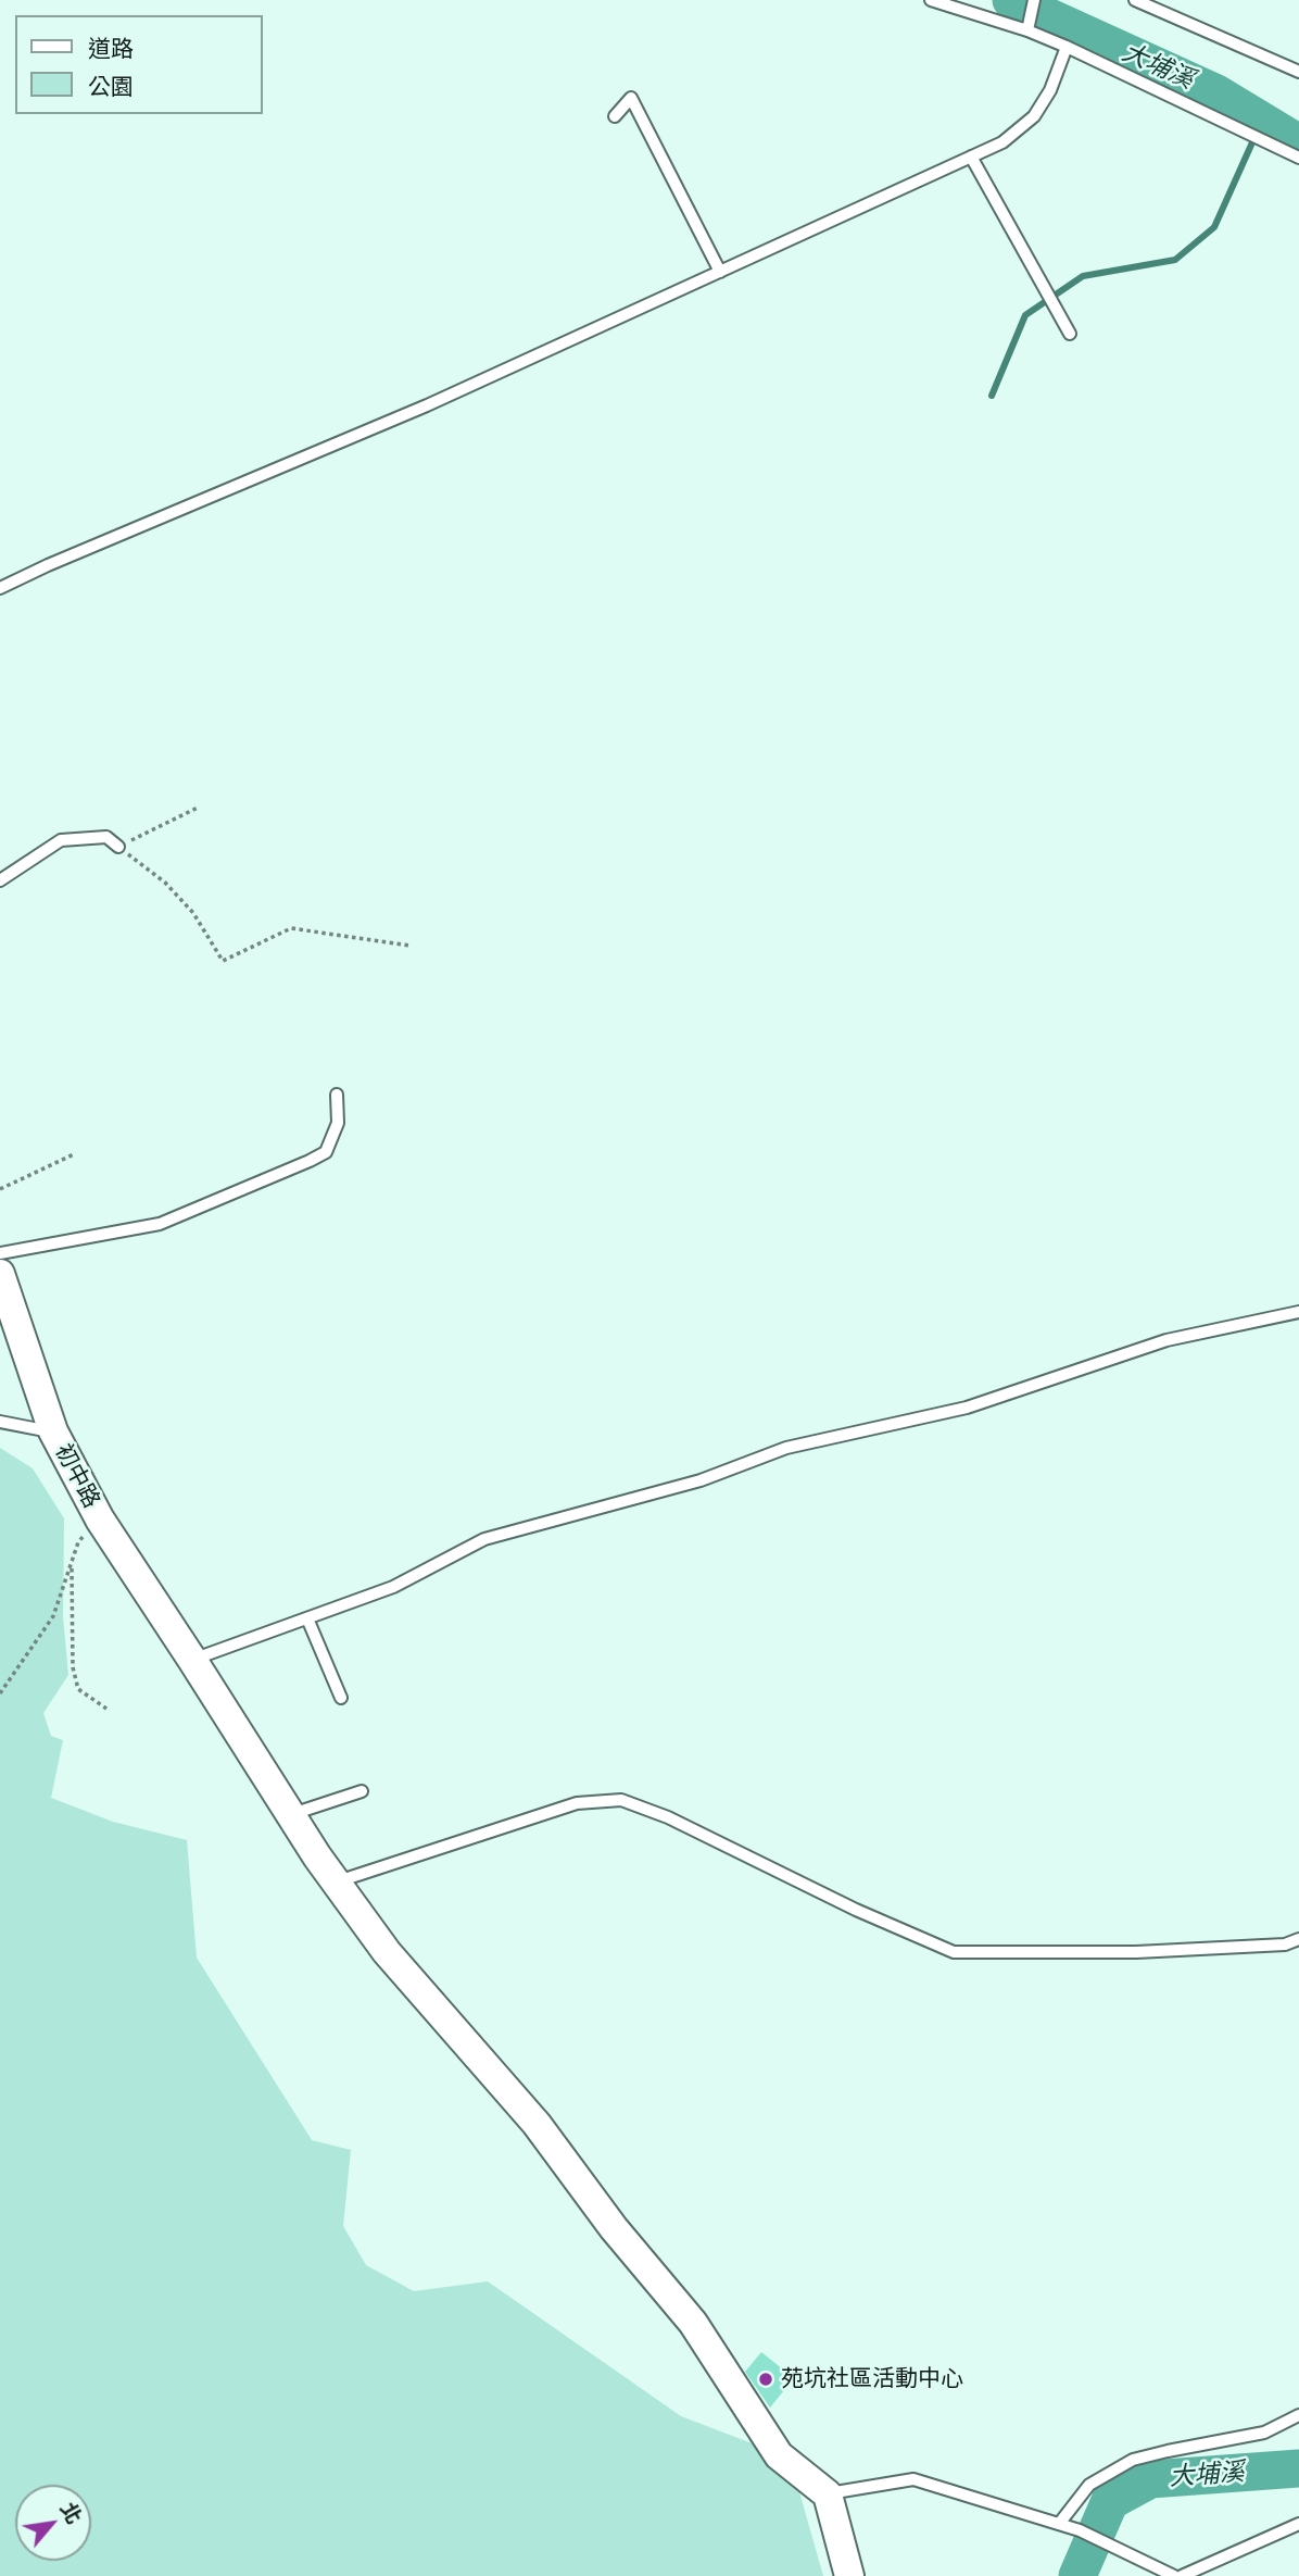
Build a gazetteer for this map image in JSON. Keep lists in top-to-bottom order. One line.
{"streets":{"street":["初中路"]},"water":["大埔溪"],"places":["苑坑社區活動中心"],"legend":["道路","公園"],"north":"top right"}
